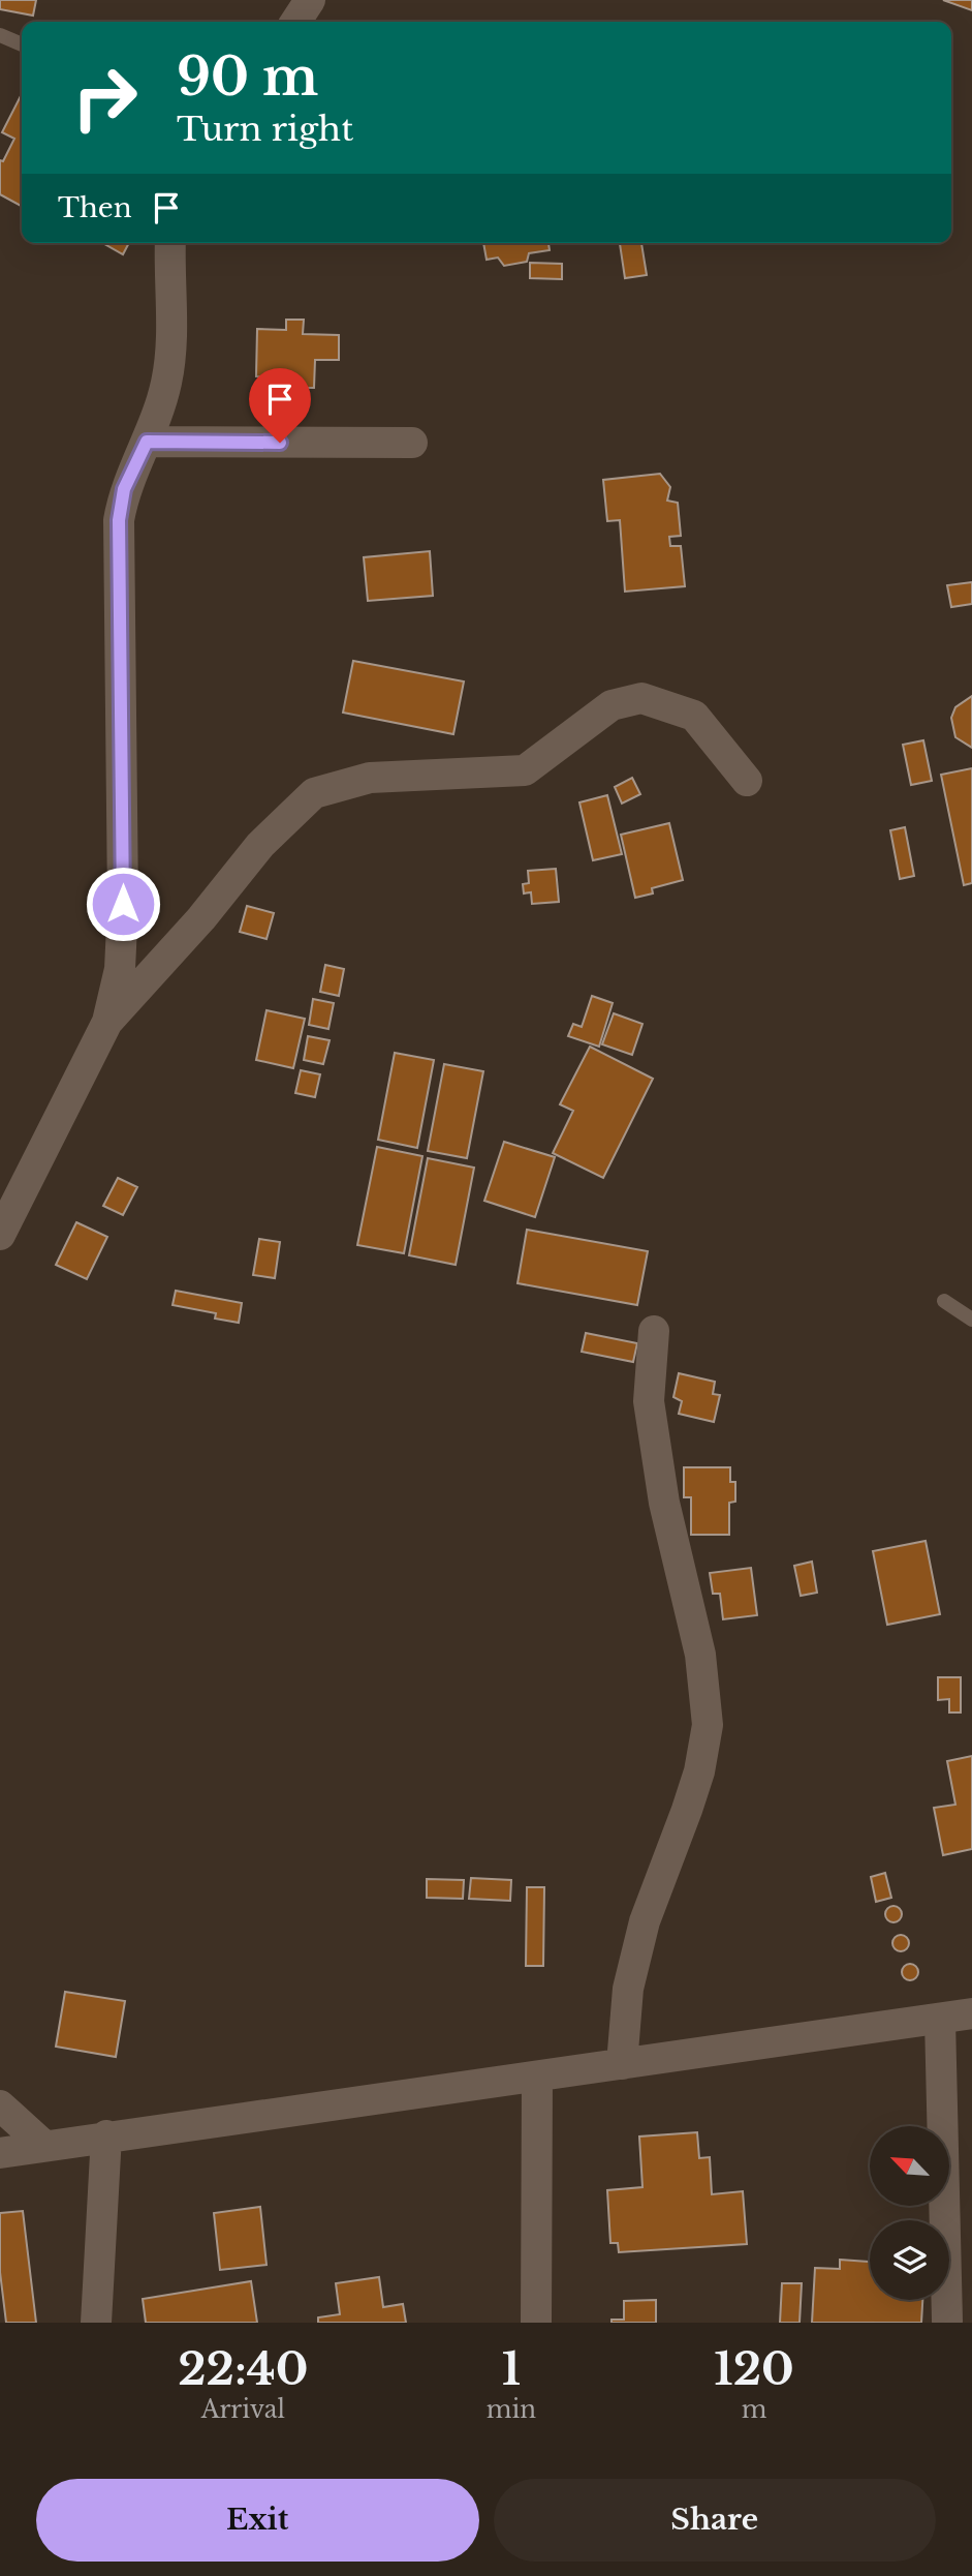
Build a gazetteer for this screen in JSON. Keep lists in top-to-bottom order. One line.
{"north":"top left","page":{"turn":["90 m","Turn right"],"then":"Then","eta":["22:40","Arrival","1","min","120","m"],"buttons":["Exit","Share"]}}
